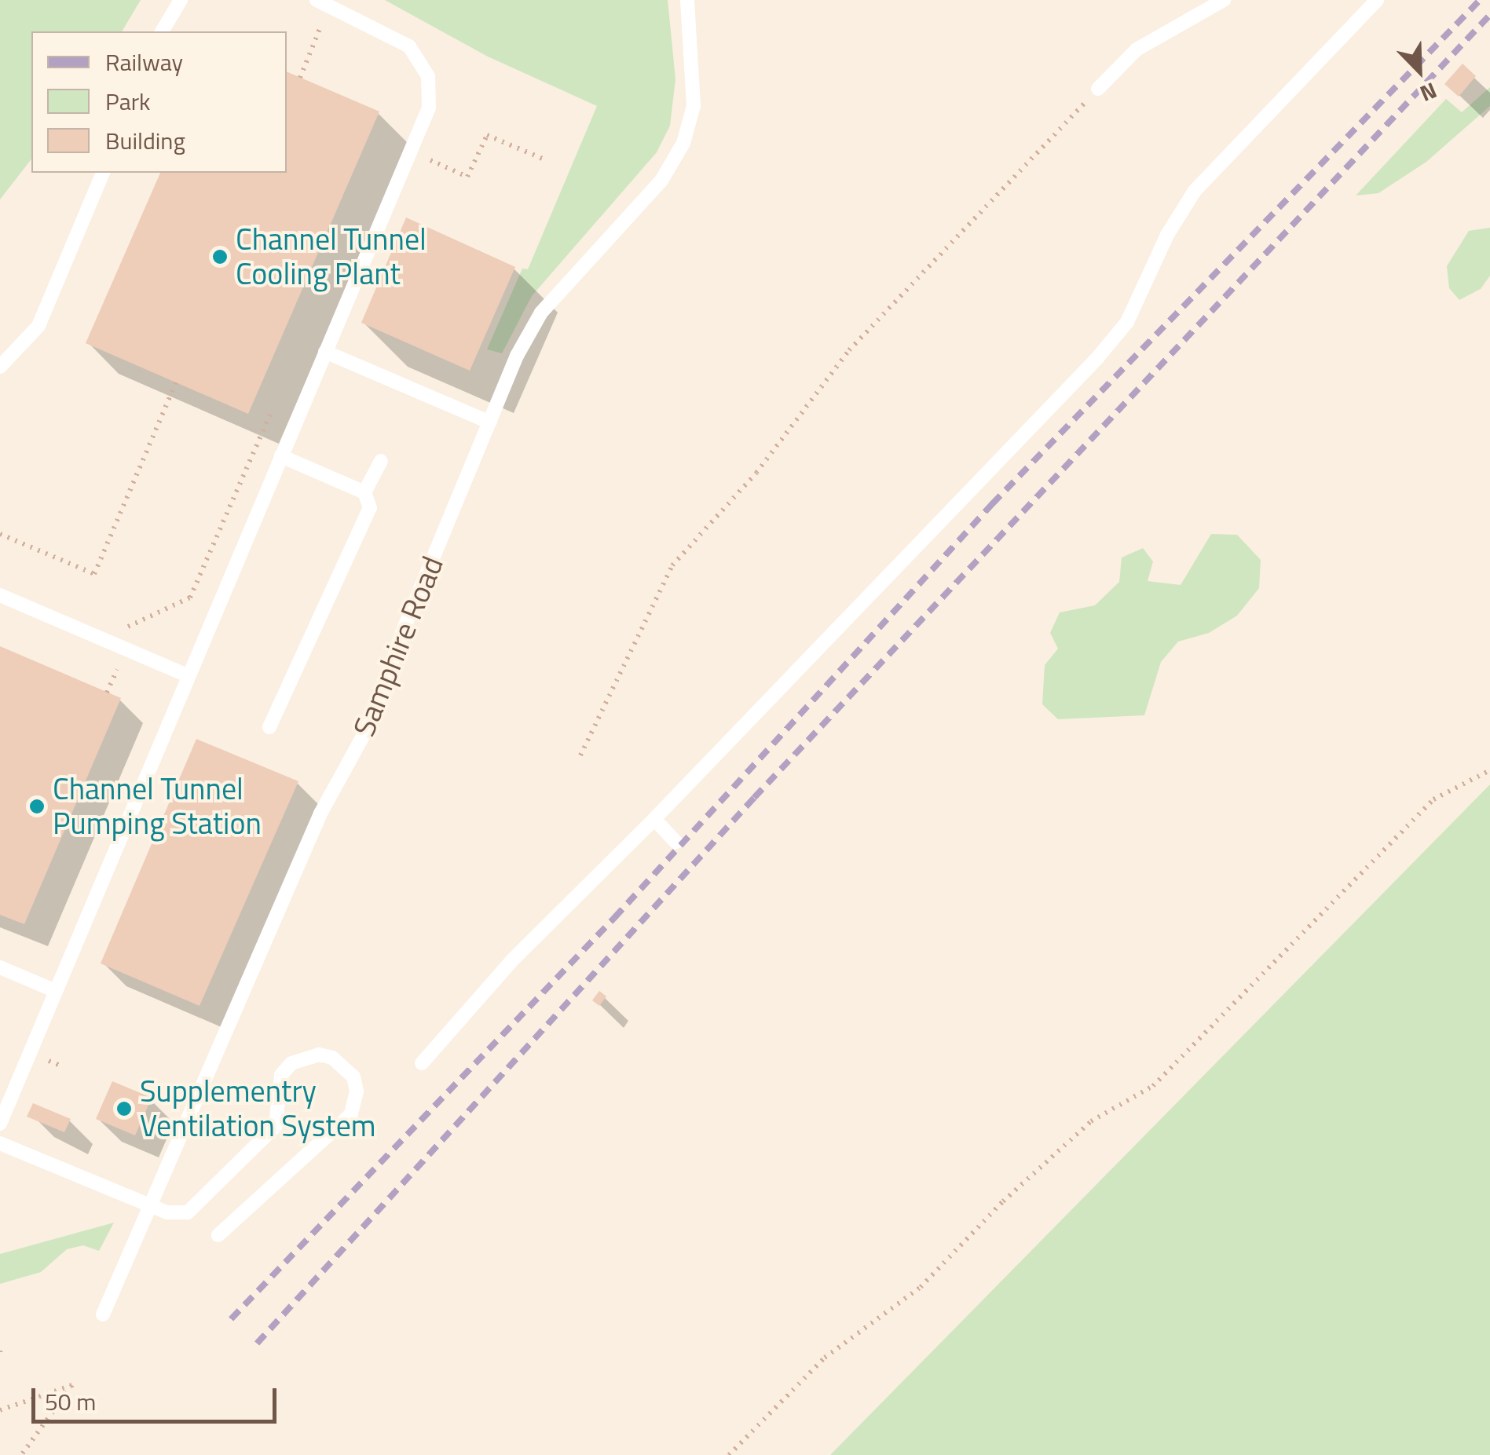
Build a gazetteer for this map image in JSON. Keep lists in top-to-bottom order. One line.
{"streets":{"lane":["Samphire Road"]},"places":["Channel Tunnel Cooling Plant","Channel Tunnel Pumping Station","Supplementry Ventilation System"],"legend":["Railway","Park","Building"],"scale_bar":"50 m","north":"bottom right"}
